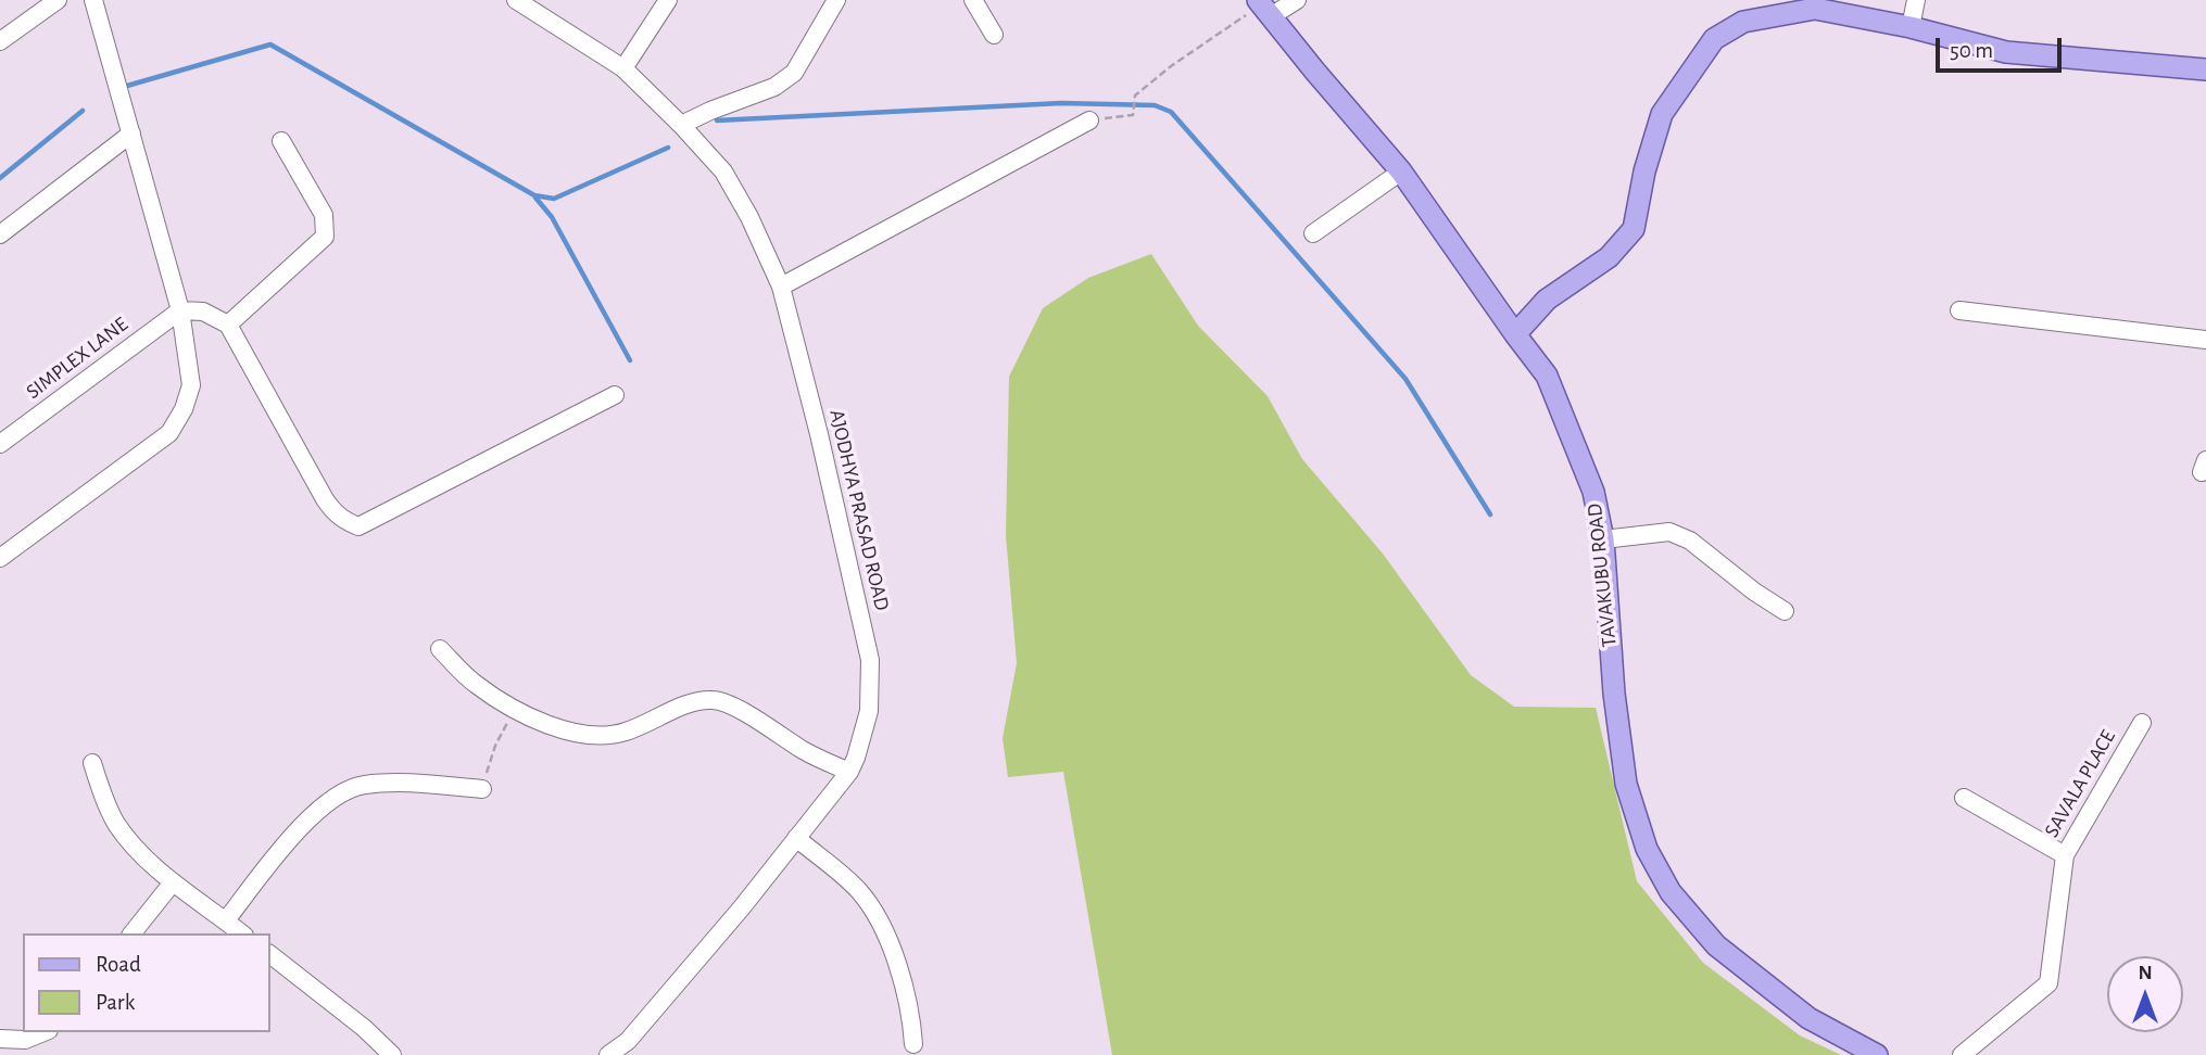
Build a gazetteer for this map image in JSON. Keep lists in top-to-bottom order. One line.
{"streets":{"main road":["TAVAKUBU ROAD"],"street":["SIMPLEX LANE","AJODHYA PRASAD ROAD","SAVALA PLACE"]},"legend":["Road","Park"],"scale_bar":"50 m","north":"top"}
